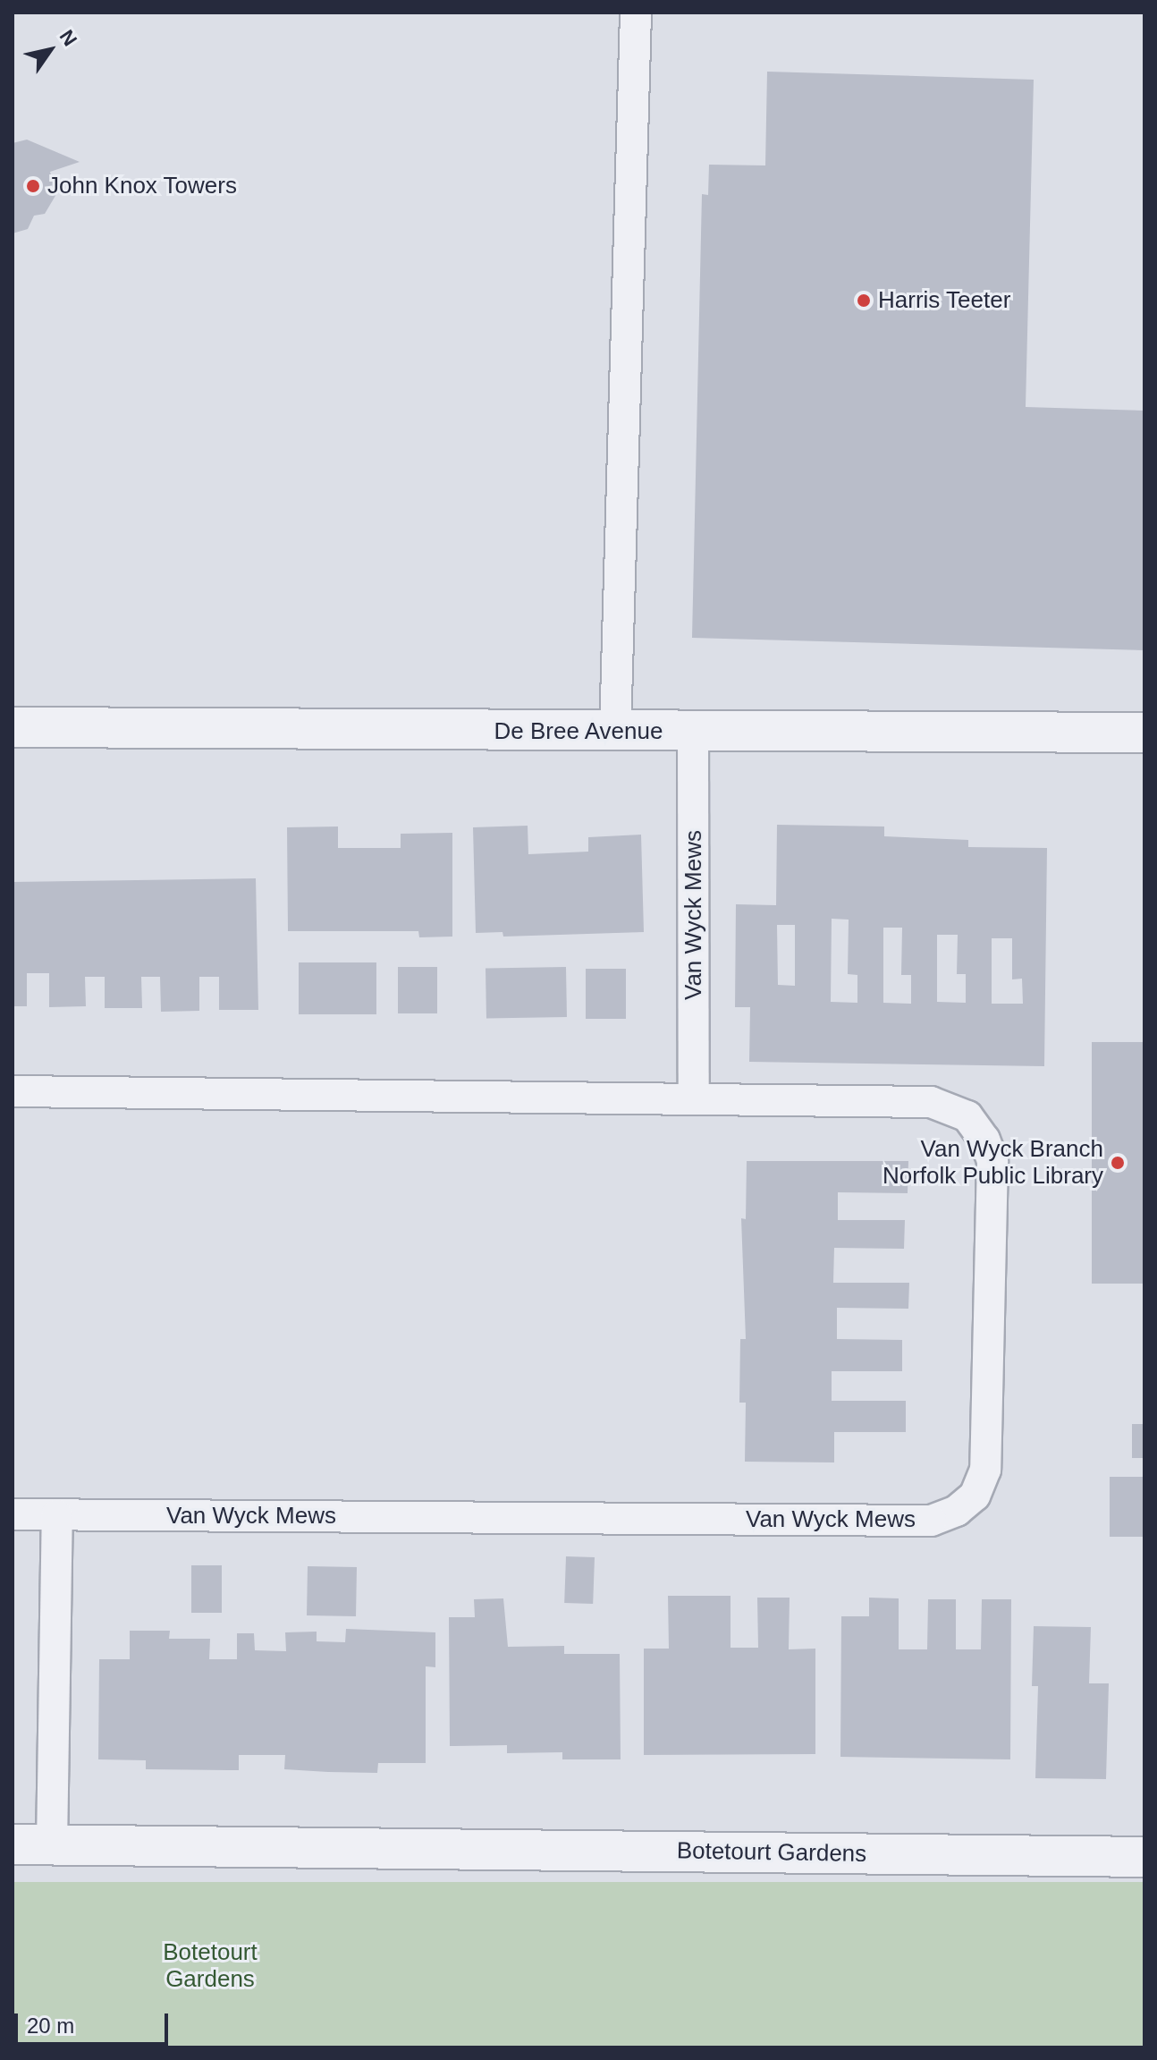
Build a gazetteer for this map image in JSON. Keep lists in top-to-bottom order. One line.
{"streets":{"street":["De Bree Avenue","Botetourt Gardens"],"lane":["Van Wyck Mews"]},"crossings":[["De Bree Avenue","Van Wyck Mews"]],"parks":["Botetourt Gardens"],"places":["John Knox Towers","Harris Teeter","Van Wyck Branch Norfolk Public Library"],"scale_bar":"20 m","north":"top right"}
